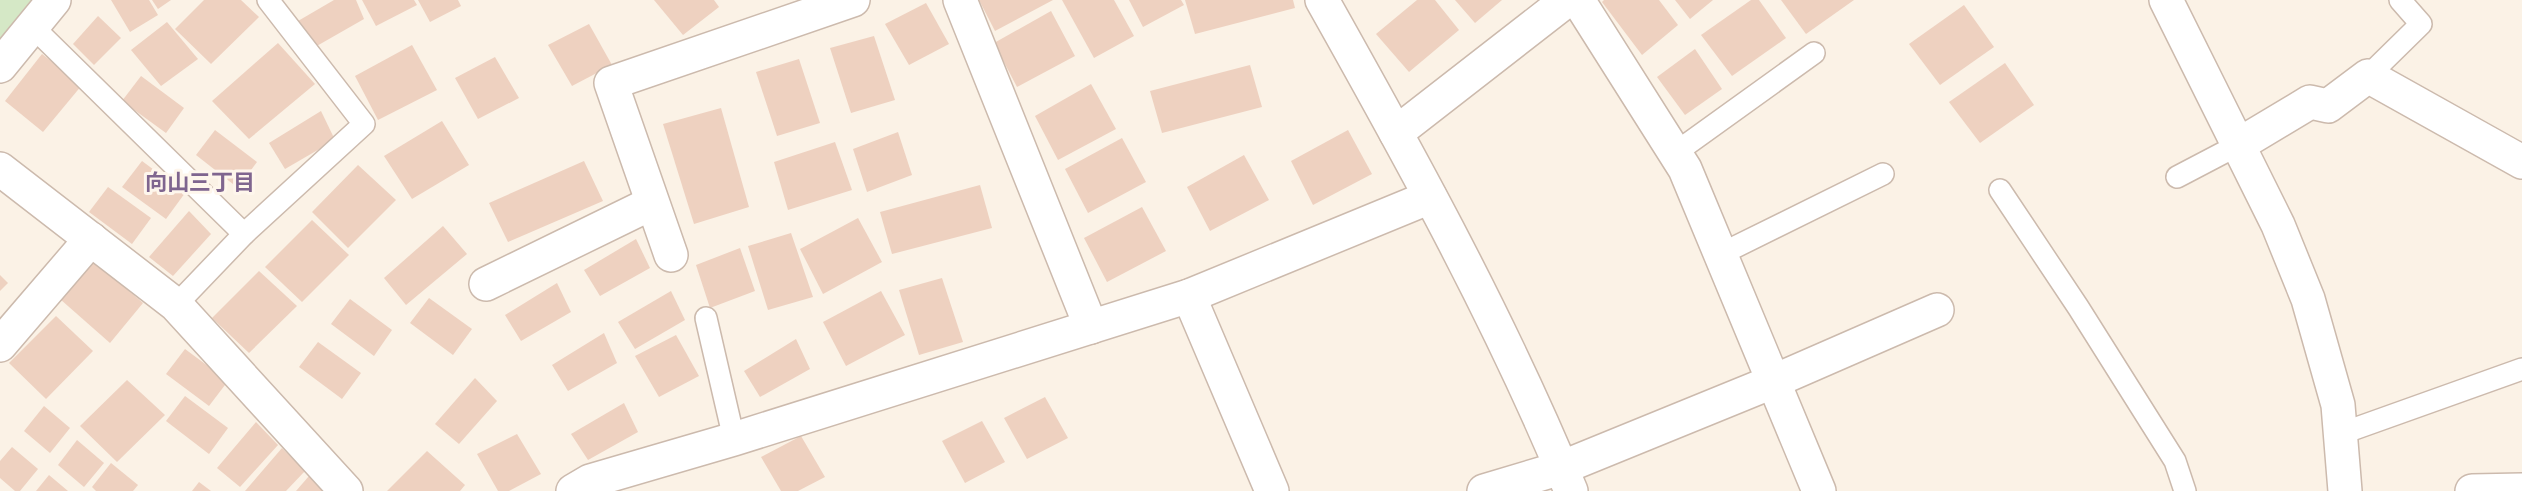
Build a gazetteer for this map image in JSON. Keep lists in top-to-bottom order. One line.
{"districts":["向山三丁目"]}
